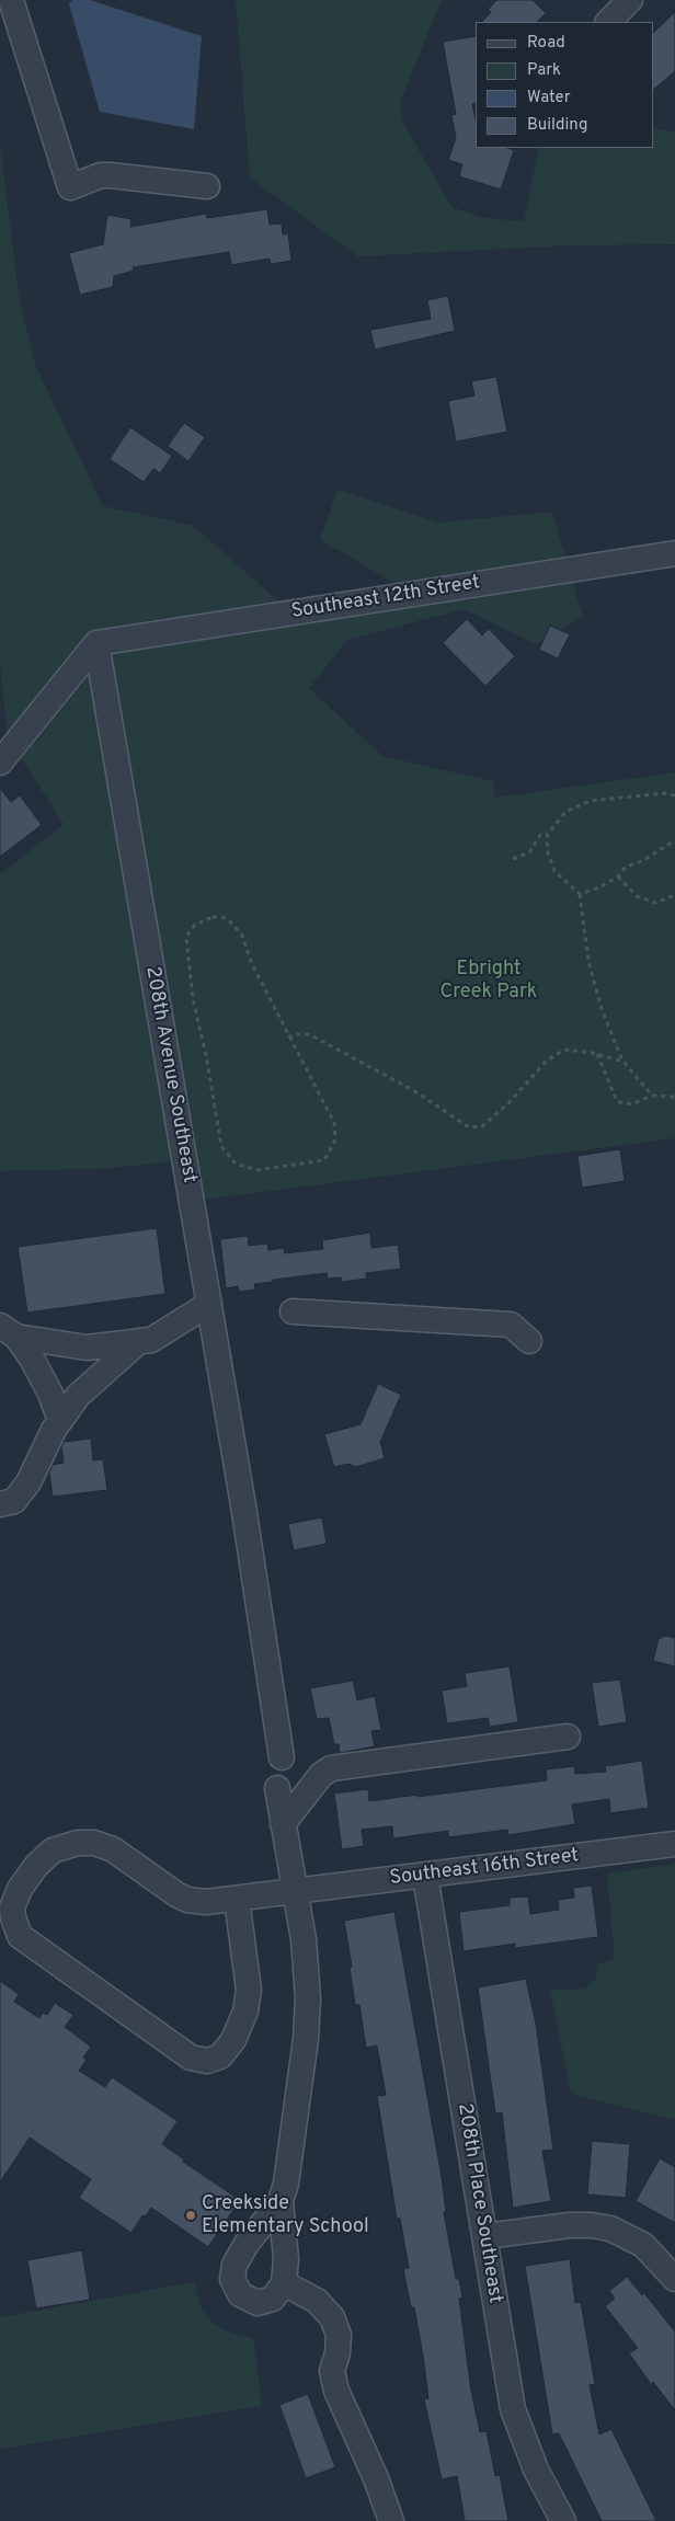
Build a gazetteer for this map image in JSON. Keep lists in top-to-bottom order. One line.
{"streets":{"street":["Southeast 12th Street","208th Avenue Southeast","Southeast 16th Street","208th Place Southeast"]},"crossings":[["Southeast 12th Street","208th Avenue Southeast"],["Southeast 16th Street","208th Place Southeast"]],"parks":["Ebright Creek Park"],"places":["Creekside Elementary School"],"legend":["Road","Park","Water","Building"]}
